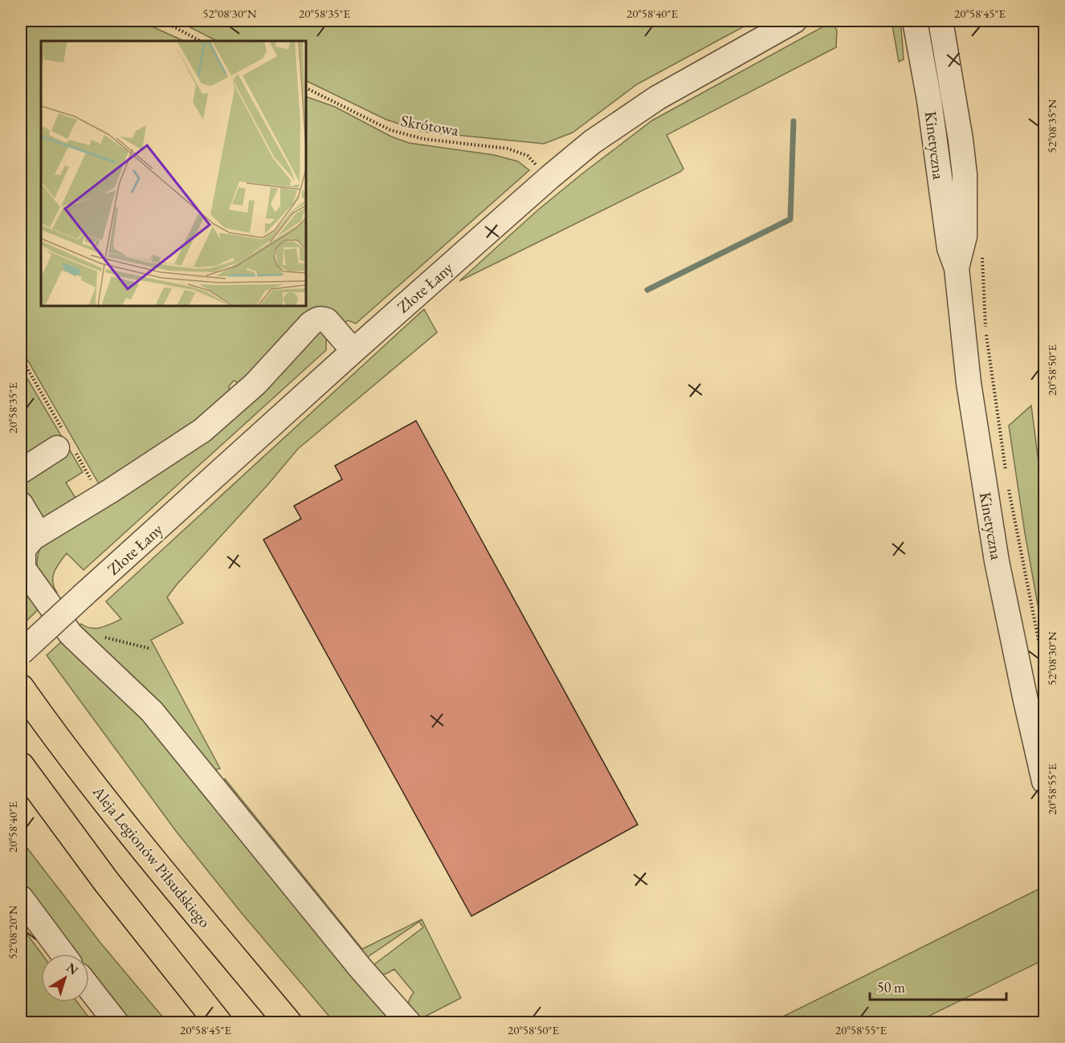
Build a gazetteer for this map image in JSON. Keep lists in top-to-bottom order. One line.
{"streets":{"highway":["Aleja Legionów Piłsudskiego"],"street":["Kinetyczna","Złote Łany"],"path":["Skrótowa"]},"crossings":[["Skrótowa","Złote Łany"]],"scale_bar":"50 m","north":"top right","coordinates":["52°08'30\"N","20°58'35\"E","20°58'40\"E","20°58'45\"E","52°08'35\"N","20°58'50\"E","20°58'55\"E","52°08'20\"N"]}
